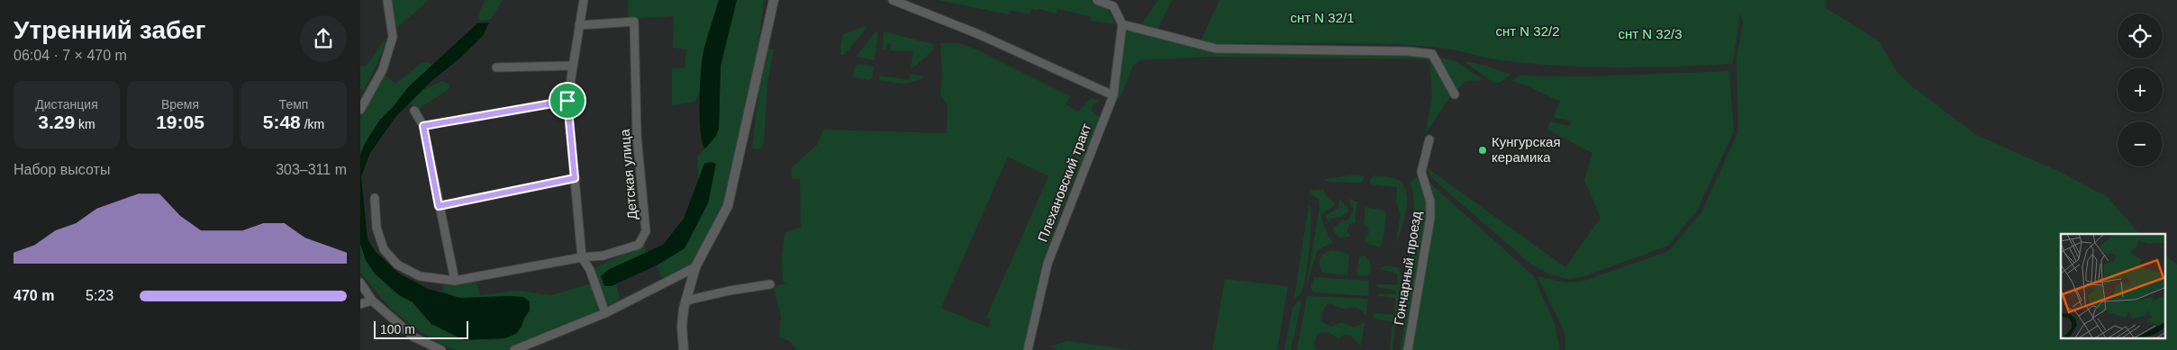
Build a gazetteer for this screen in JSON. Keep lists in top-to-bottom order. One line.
{"streets":{"street":["Детская улица","Плехановский тракт","Гончарный проезд"]},"parks":["снт N 32/1","снт N 32/2","снт N 32/3"],"places":["Кунгурская керамика"],"scale_bar":"100 m","page":{"heading":["Утренний забег","06:04 · 7 × 470 m"],"map_buttons":["+","−"],"stats":[["Дистанция","3.29 km"],["Время","19:05"],["Темп","5:48 /km"]],"chart":["Набор высоты","303–311 m"],"list":[{"name":"470 m","note":"5:23"}],"scale":"100 m"}}
